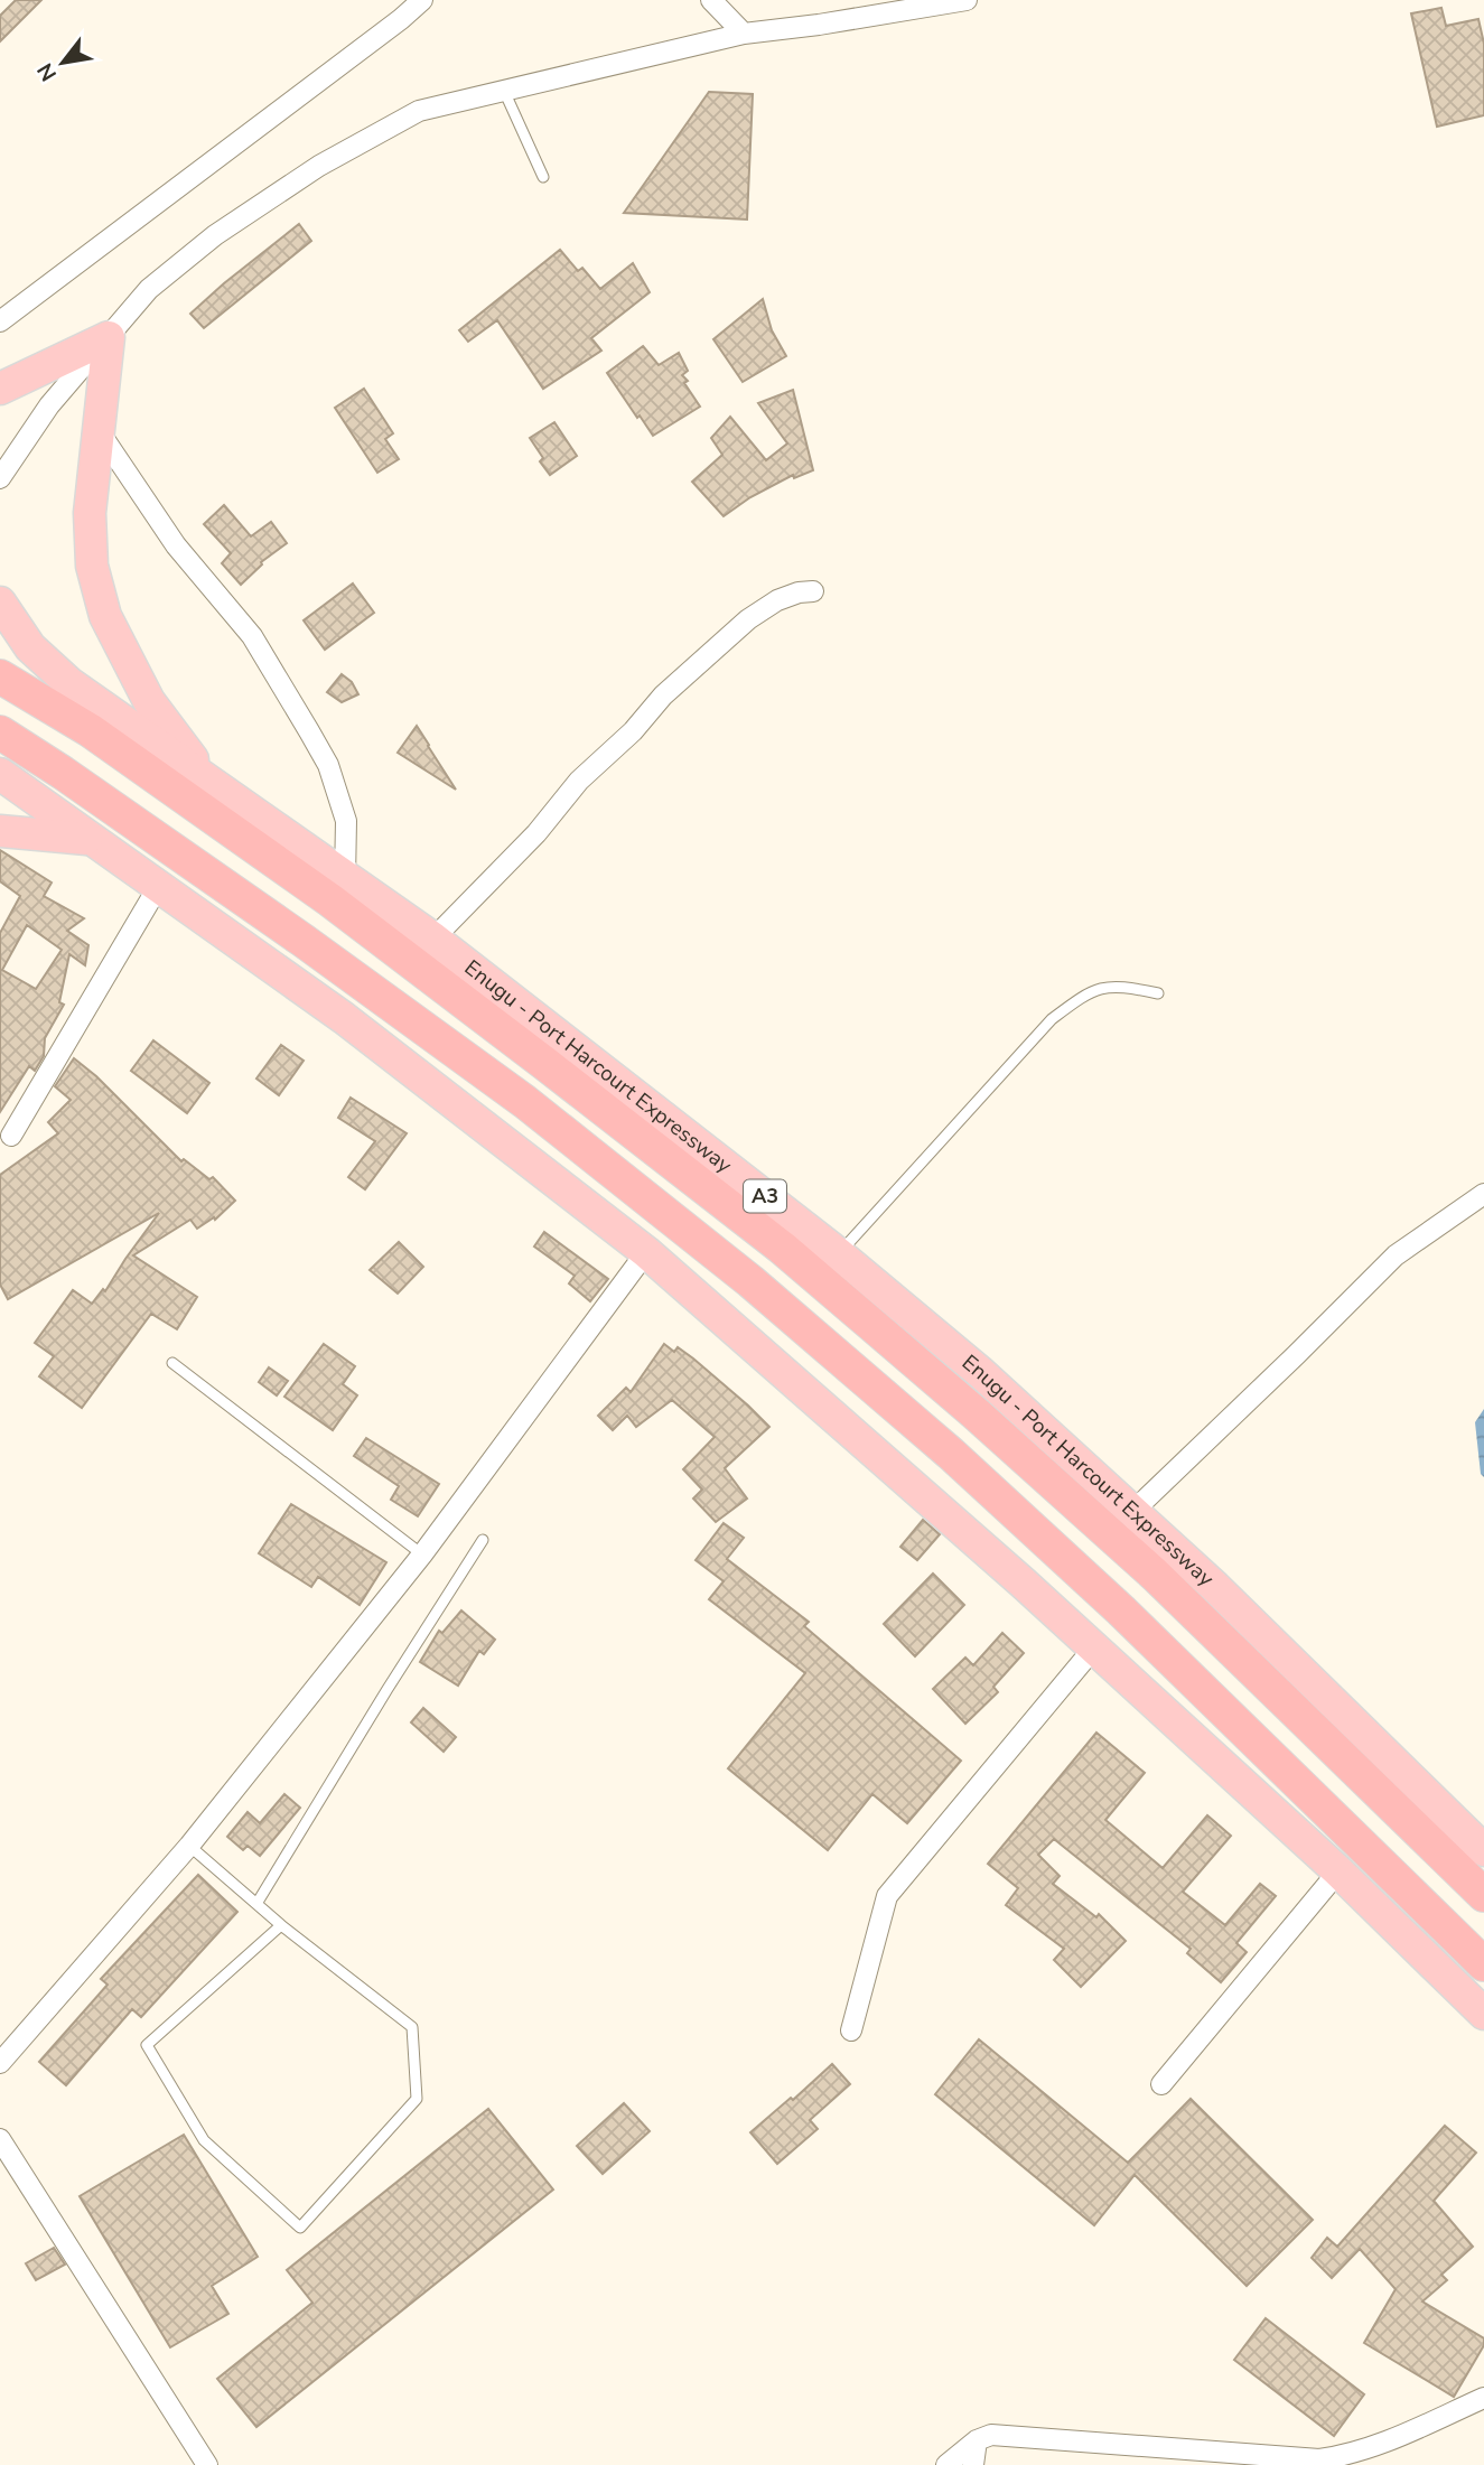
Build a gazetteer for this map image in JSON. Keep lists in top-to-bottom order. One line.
{"streets":{"highway":["Enugu - Port Harcourt Expressway","A3"]},"north":"bottom left"}
